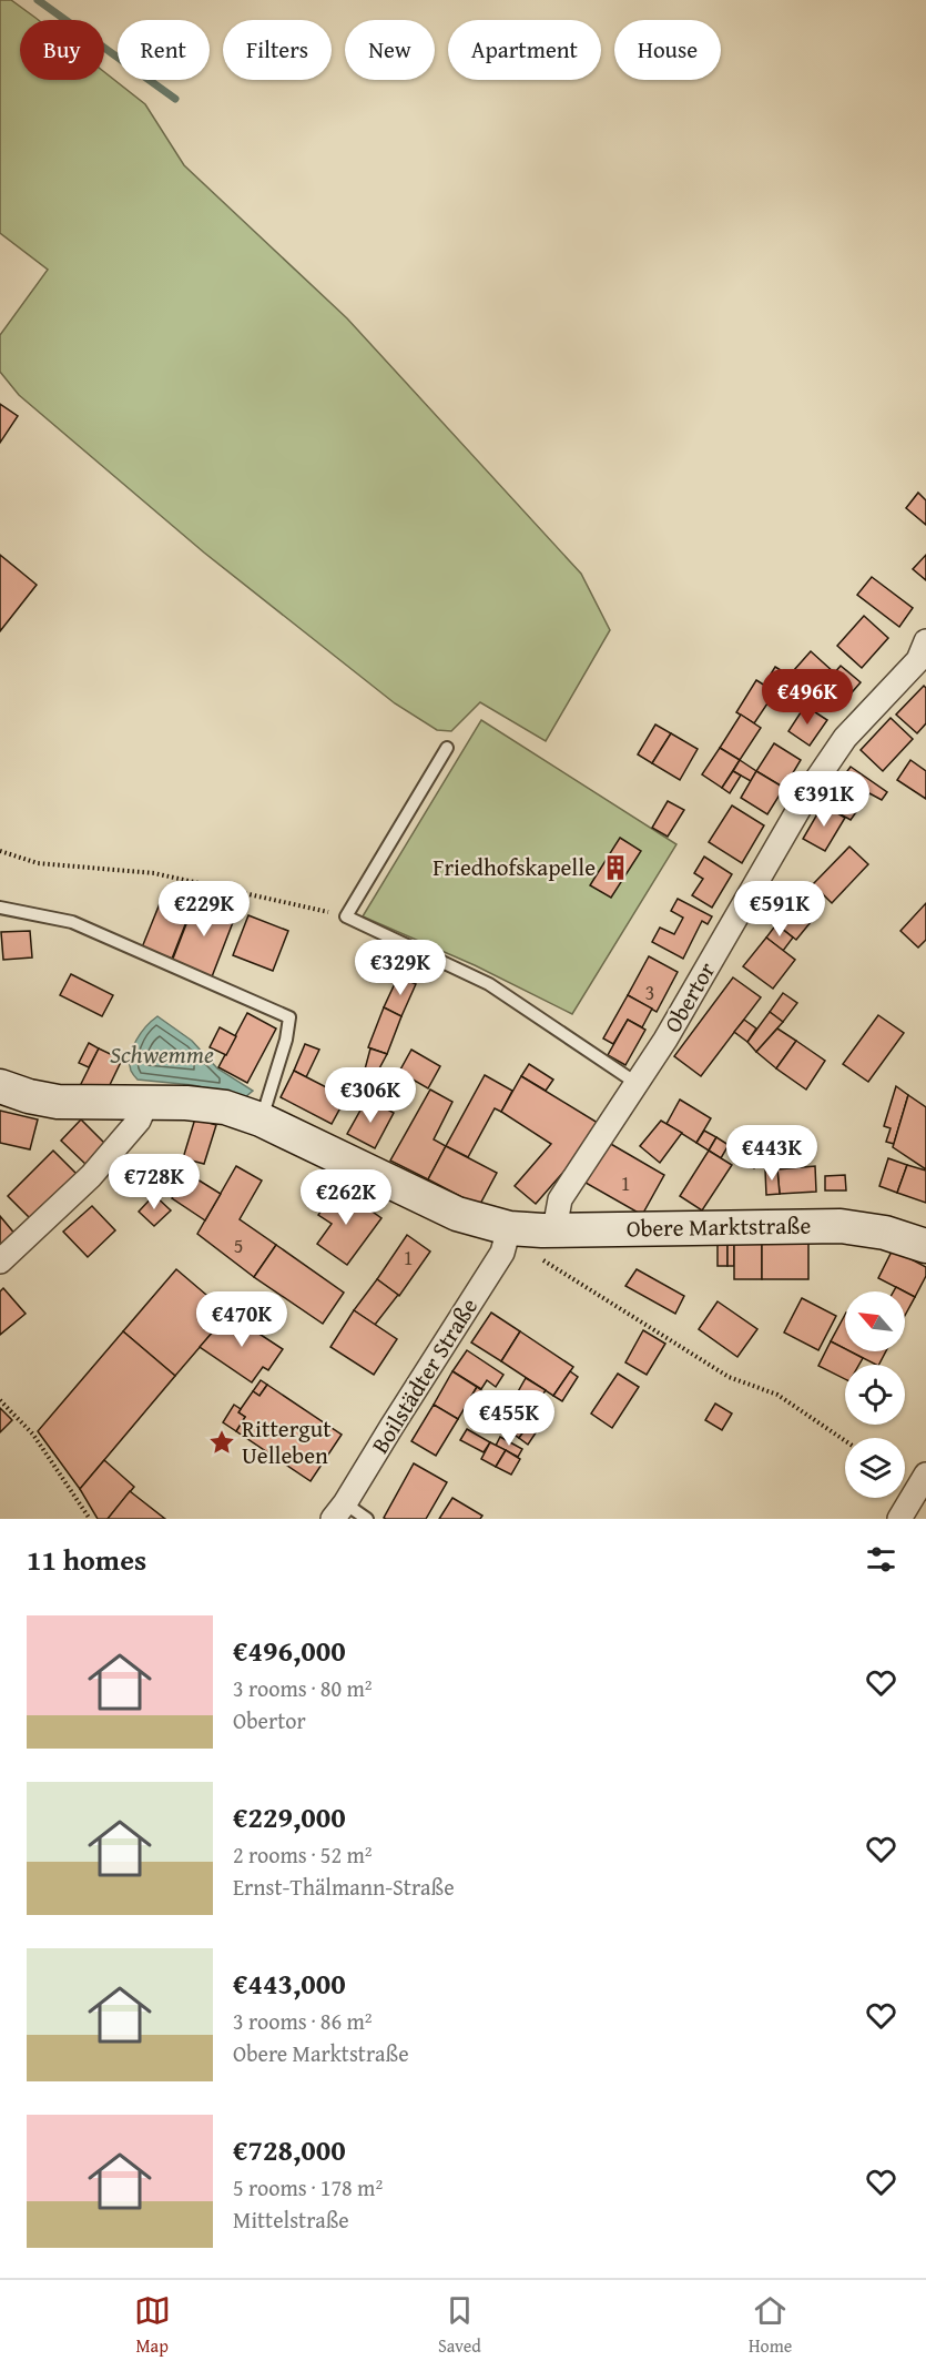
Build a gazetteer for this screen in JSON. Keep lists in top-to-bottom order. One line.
{"streets":{"street":["Obertor","Obere Marktstraße","Boilstädter Straße"]},"crossings":[["Obertor","Obere Marktstraße"],["Obere Marktstraße","Boilstädter Straße"]],"water":["Schwemme"],"places":{"building":["Friedhofskapelle"],"place":["Rittergut Uelleben"]},"house_numbers":["3","1","5","1"],"north":"top left","page":{"chip":["Buy","Rent","Filters","New","Apartment","House"],"price":["€496K","€391K","€229K","€591K","€329K","€306K","€443K","€728K","€262K","€470K","€455K"],"heading":"11 homes","list":[{"name":"€496,000","note":"3 rooms · 80 m² · Obertor"},{"name":"€229,000","note":"2 rooms · 52 m² · Ernst-Thälmann-Straße"},{"name":"€443,000","note":"3 rooms · 86 m² · Obere Marktstraße"},{"name":"€728,000","note":"5 rooms · 178 m² · Mittelstraße"}],"tabs":["Map","Saved","Home"]}}
